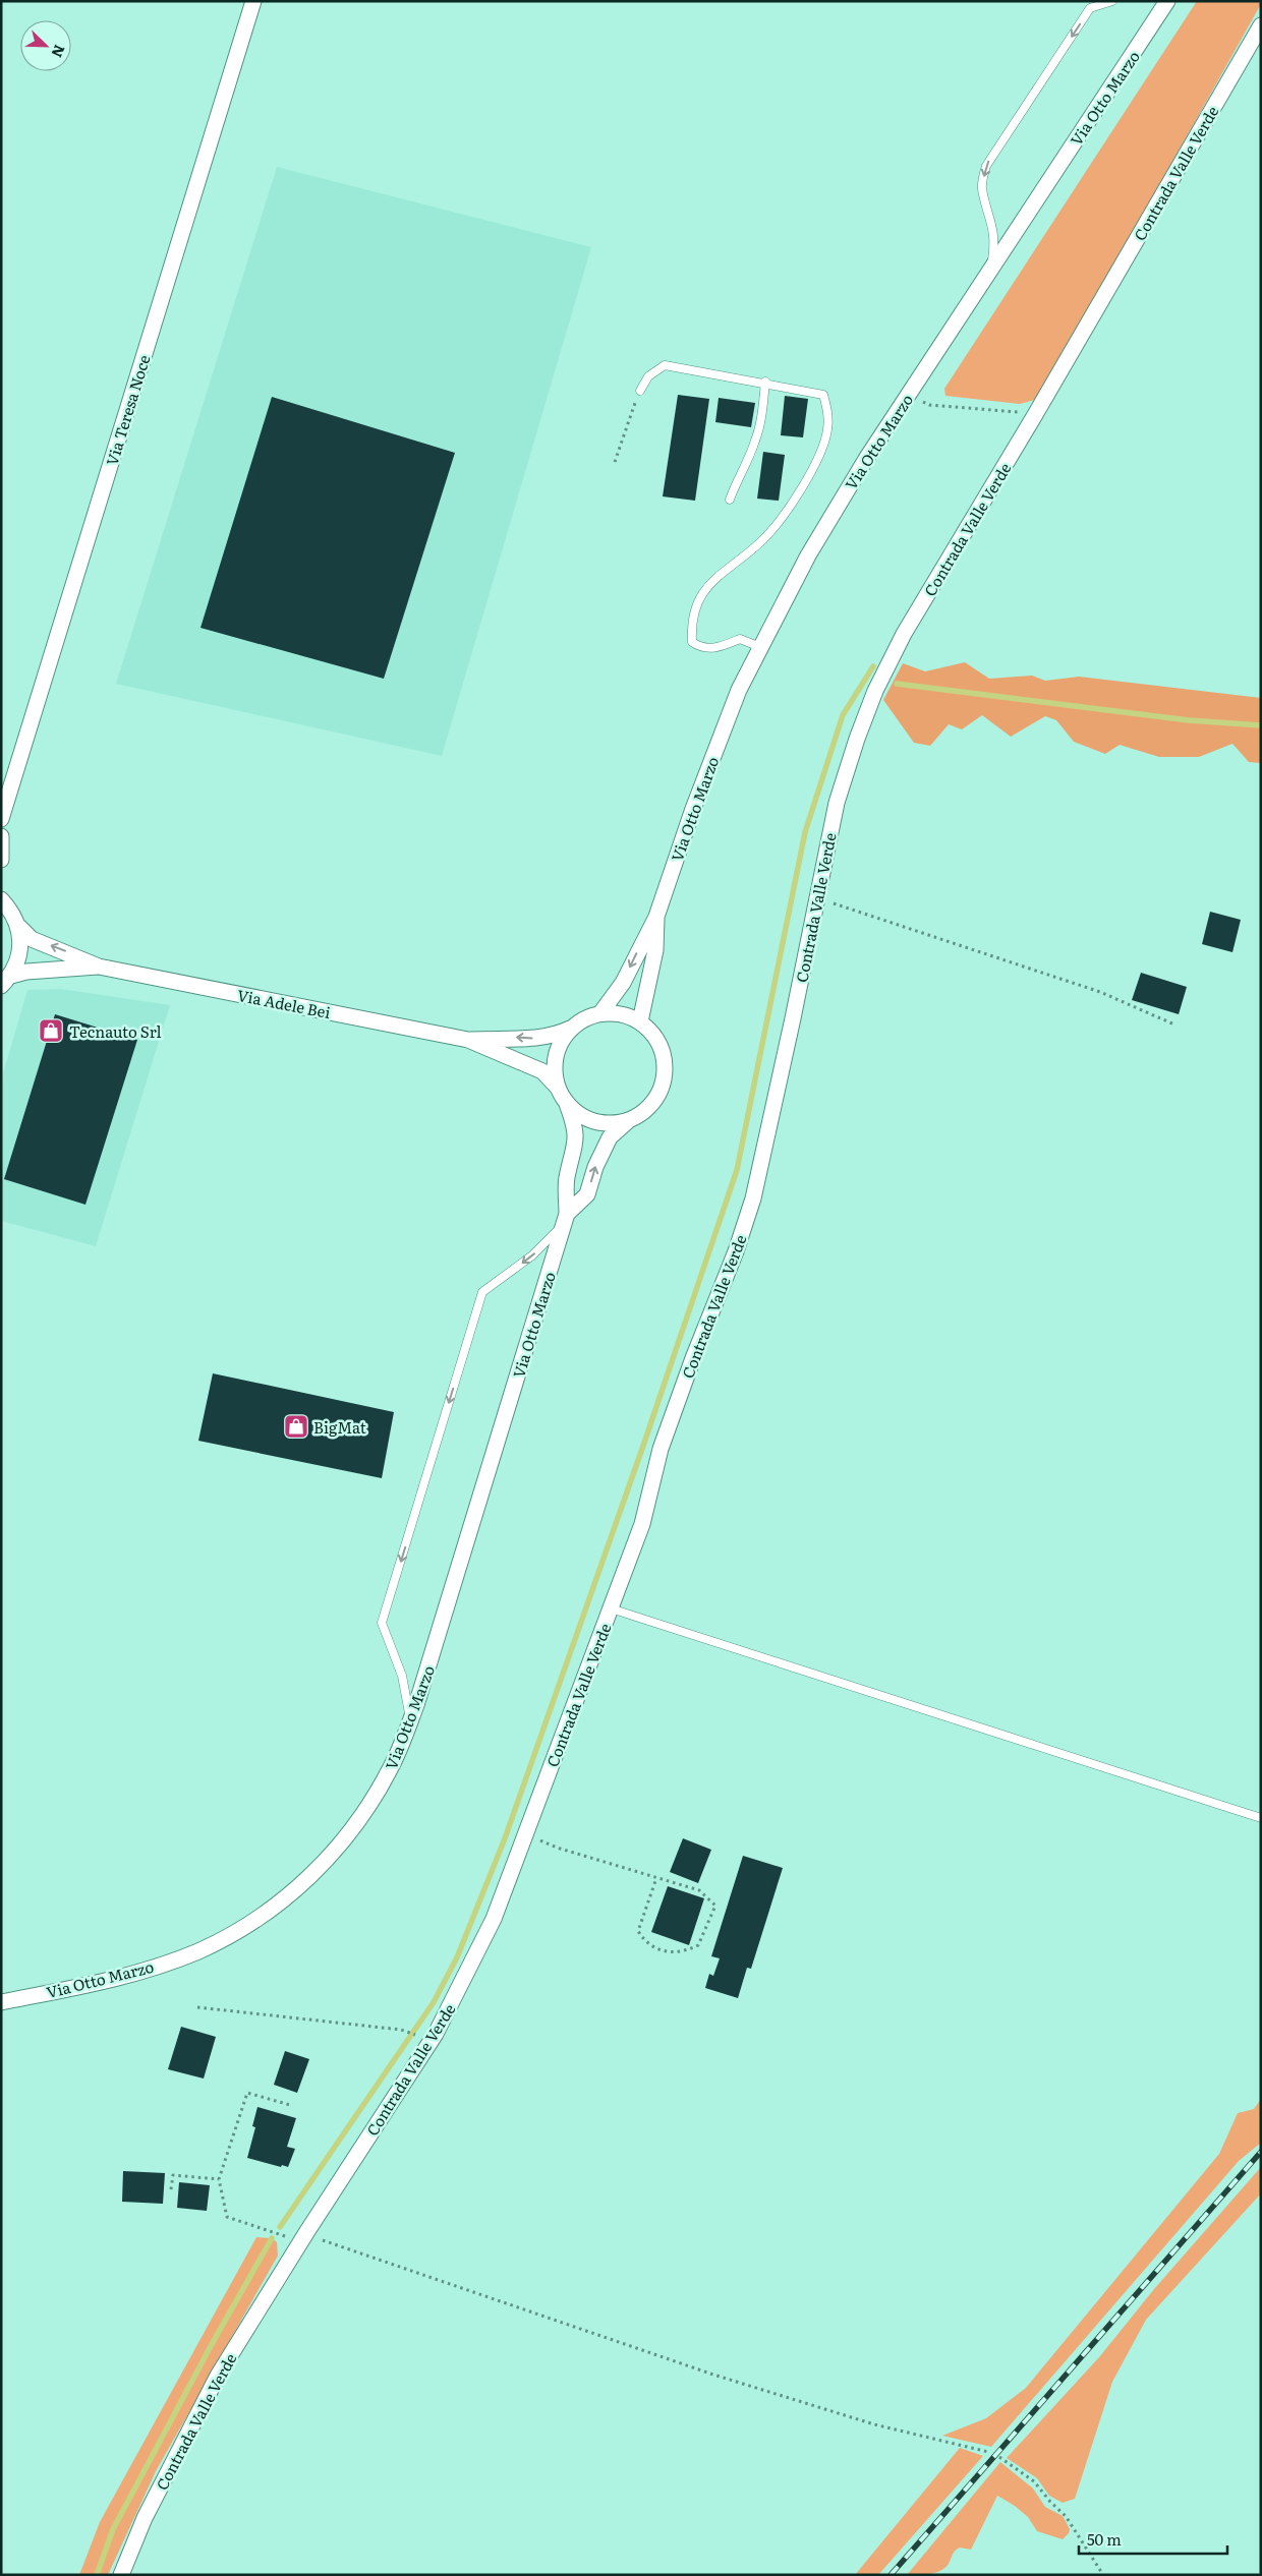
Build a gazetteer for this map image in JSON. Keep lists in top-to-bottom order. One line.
{"streets":{"street":["Via Otto Marzo","Contrada Valle Verde","Via Teresa Noce","Via Adele Bei"]},"places":{"shop":["Tecnauto Srl","BigMat"]},"scale_bar":"50 m","north":"bottom right"}
